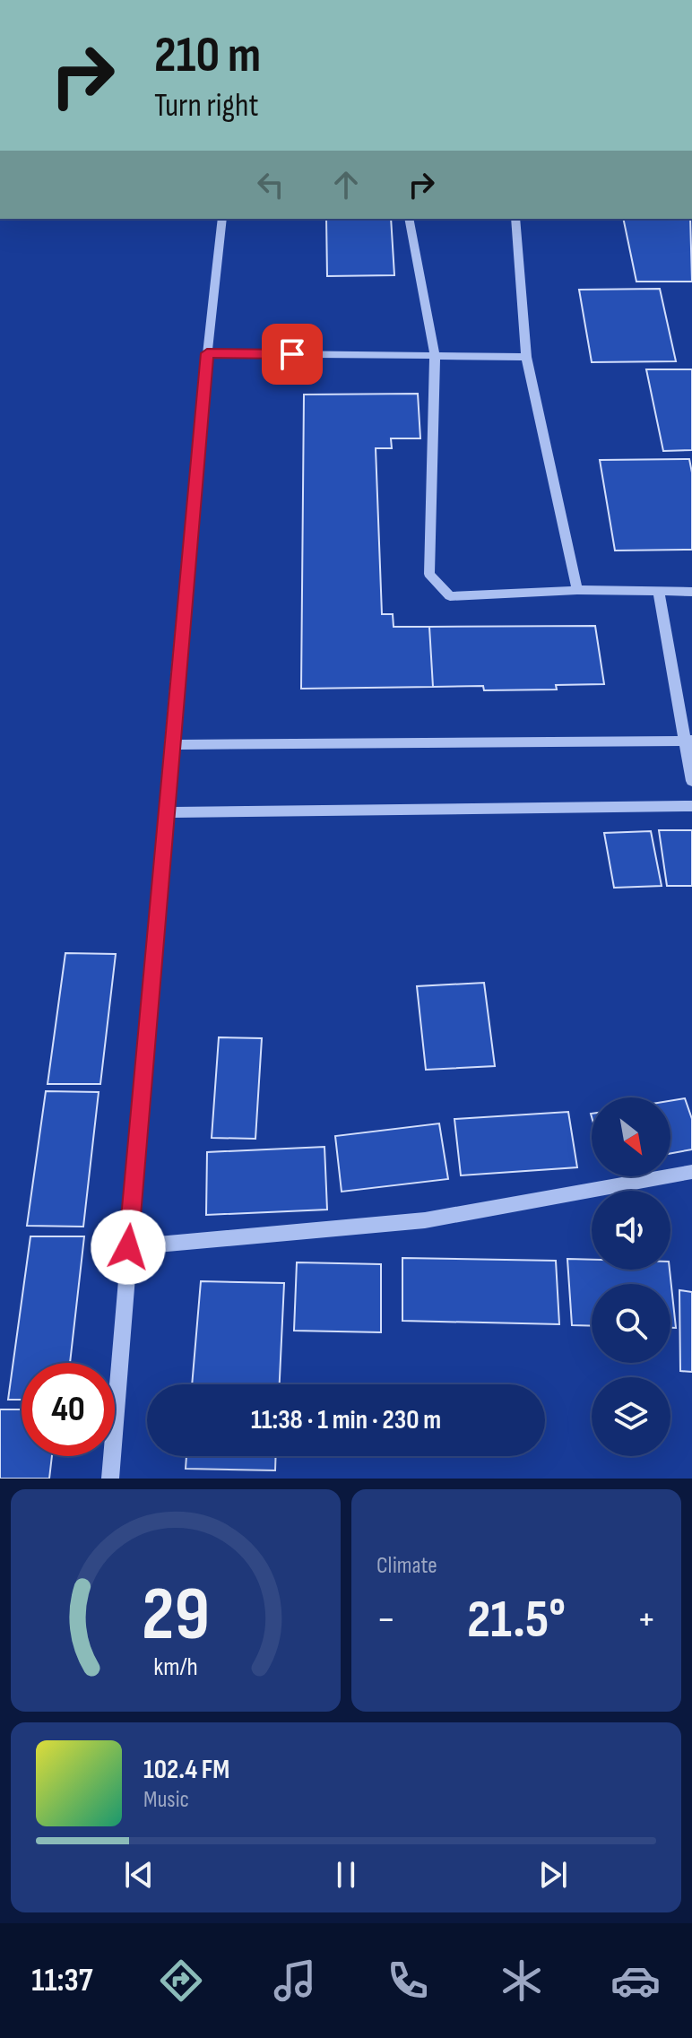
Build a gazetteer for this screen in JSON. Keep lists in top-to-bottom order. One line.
{"north":"bottom right","page":{"turn":["210 m","Turn right"],"limit":"40","trip":"11:38 · 1 min · 230 m","tile":"Climate","heat":["−","21.5°","+"],"song":["102.4 FM","Music"],"tabs":"11:37","gauge":["29","km/h"]}}
